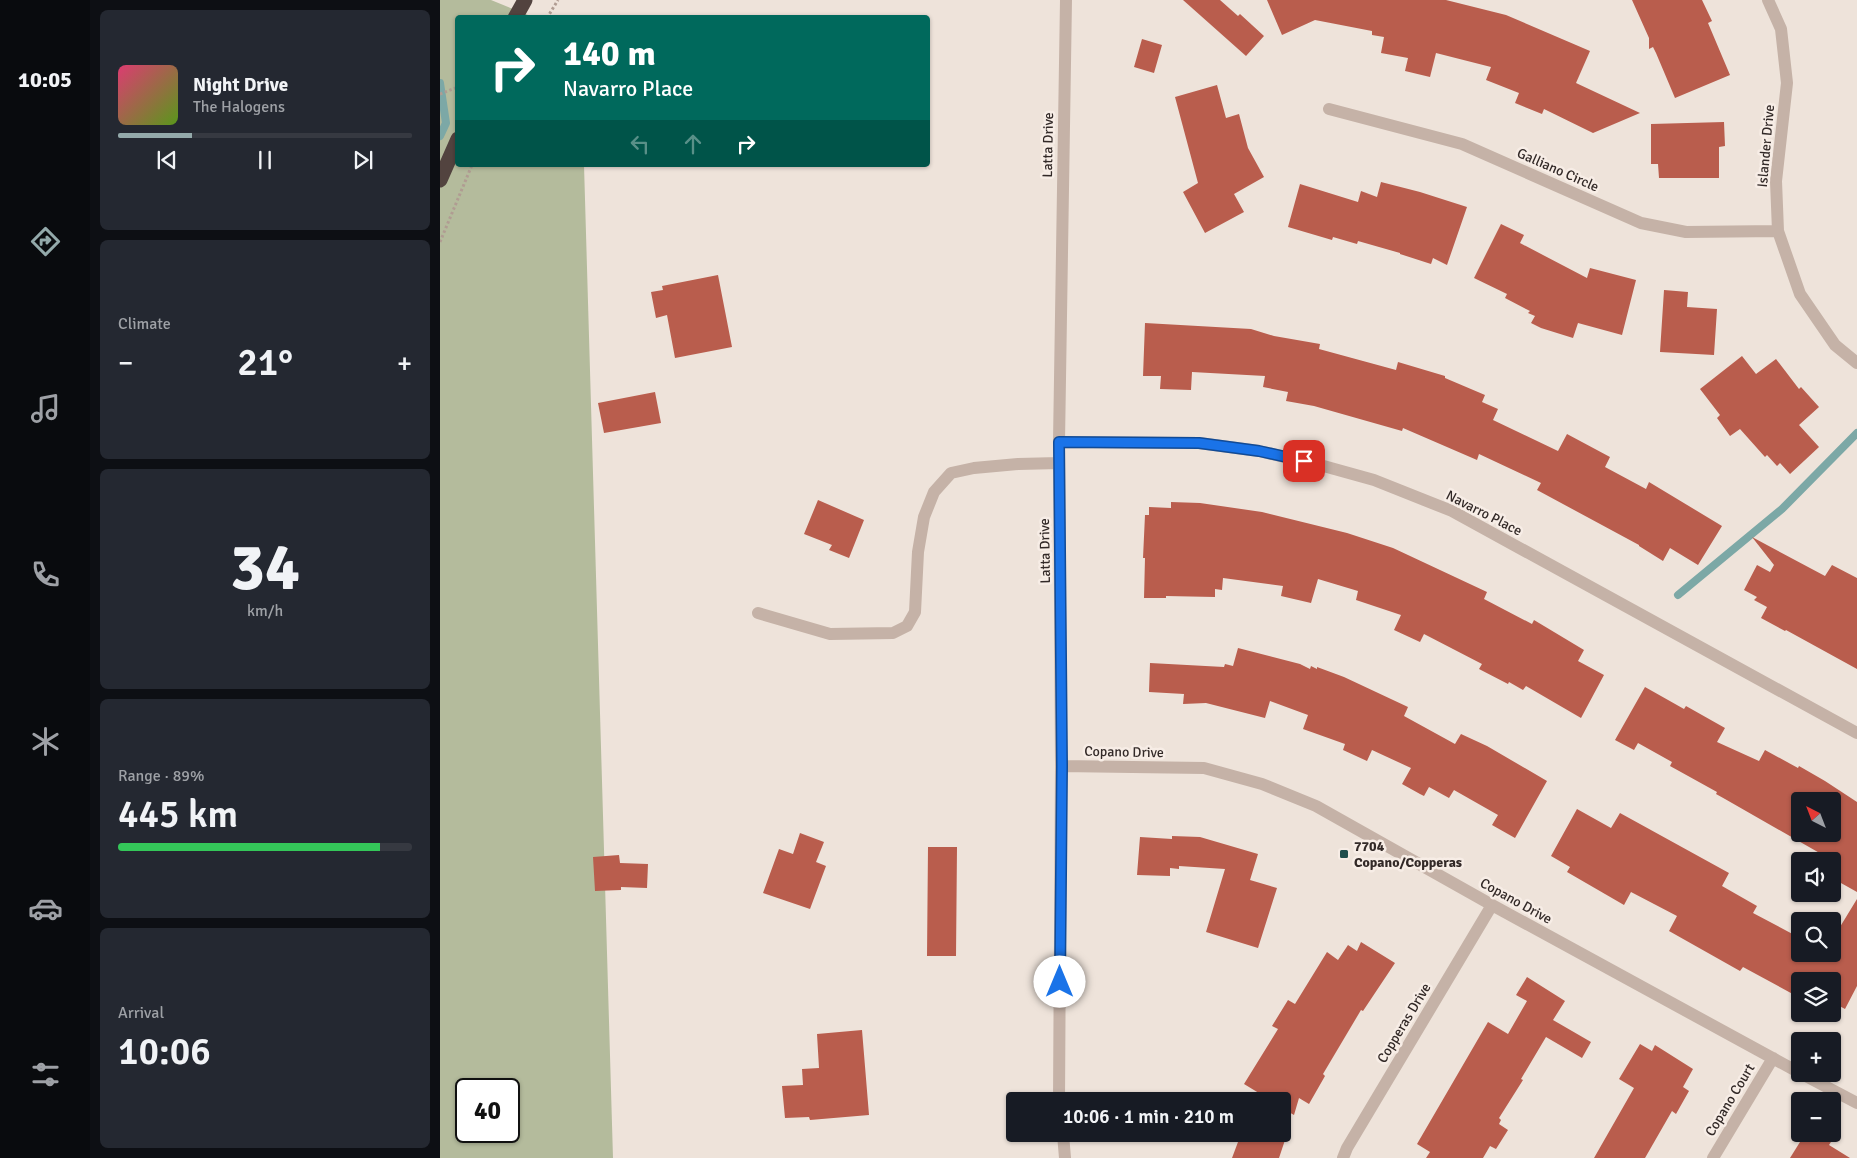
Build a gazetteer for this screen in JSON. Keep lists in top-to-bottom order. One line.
{"streets":{"street":["Latta Drive","Islander Drive","Galliano Circle","Navarro Place","Copano Drive","Copperas Drive","Copano Court"]},"crossings":[["Latta Drive","Navarro Place"],["Latta Drive","Copano Drive"],["Islander Drive","Galliano Circle"],["Copano Drive","Copperas Drive"],["Copano Drive","Copano Court"]],"places":{"transit":["7704 Copano/Copperas"]},"north":"top left","page":{"tabs":"10:05","turn":["140 m","Navarro Place"],"song":["Night Drive","The Halogens"],"tile":["Climate",["34","km/h"],["Range · 89%","445 km"],["Arrival","10:06"]],"heat":["−","21°","+"],"map_buttons":["+","−"],"limit":"40","trip":"10:06 · 1 min · 210 m"}}
